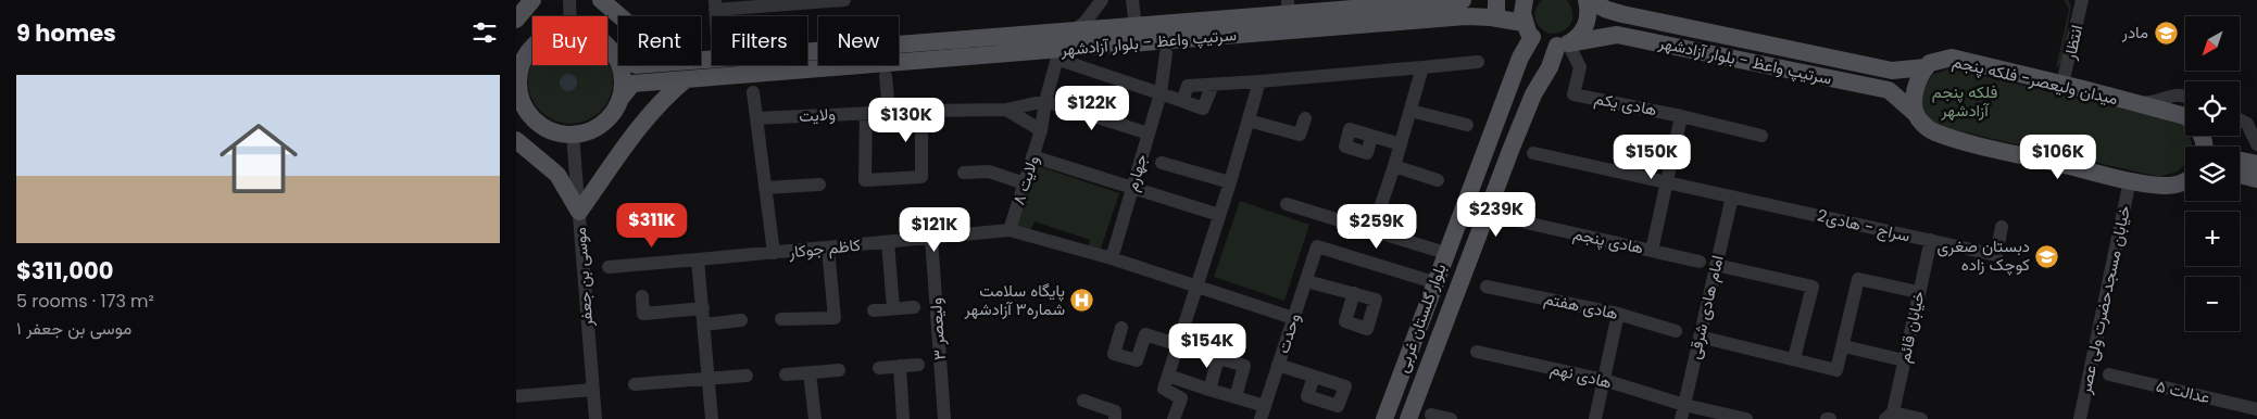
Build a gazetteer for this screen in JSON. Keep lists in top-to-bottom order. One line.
{"streets":{"main road":["سرتیپ واعظ - بلوار آزادشهر","میدان ولیعصر- فلکه پنجم","بلوار گلستان غربی"],"street":["انتظار","هادی یکم","ولایت","جهارم","ولایت ۸","سراج - هادی2","هادی پنجم","کاظم جوکار","موسی بن جعفر","خیابان مسجدحضرت ولی عصر","هادی هفتم","امام هادی شرقی","خیابان قائم","ولیعصر ۳","وحدت","هادی نهم","عدالت ۵"]},"crossings":[["سرتیپ واعظ - بلوار آزادشهر","میدان ولیعصر- فلکه پنجم"],["سرتیپ واعظ - بلوار آزادشهر","هادی یکم"],["سرتیپ واعظ - بلوار آزادشهر","ولایت ۸"],["سرتیپ واعظ - بلوار آزادشهر","بلوار گلستان غربی"],["انتظار","میدان ولیعصر- فلکه پنجم"],["هادی یکم","بلوار گلستان غربی"],["ولایت","ولایت ۸"],["جهارم","کاظم جوکار"],["ولایت ۸","کاظم جوکار"],["سراج - هادی2","امام هادی شرقی"],["سراج - هادی2","خیابان قائم"],["کاظم جوکار","ولیعصر ۳"],["کاظم جوکار","وحدت"],["امام هادی شرقی","هادی نهم"]],"parks":["فلکه پنجم آزادشهر"],"places":{"school or university":["مادر","دبستان صغری کوچک زاده"],"hospital":["پایگاه سلامت شماره۳ آزادشهر"]},"north":"bottom left","page":{"heading":"9 homes","map_buttons":["+","−"],"chip":["Buy","Rent","Filters","New"],"list":[{"name":"$311,000","note":"5 rooms · 173 m² · موسی بن جعفر ۱"}],"price":["$122K","$130K","$150K","$106K","$239K","$311K","$259K","$121K","$154K"]}}
